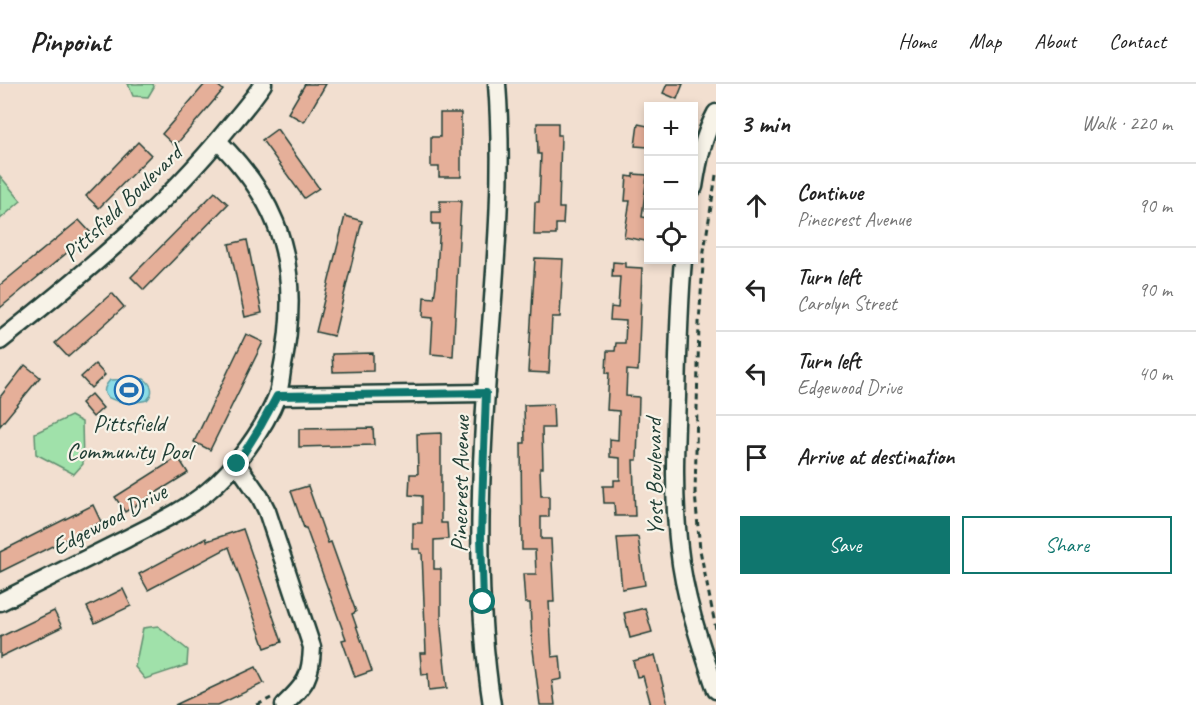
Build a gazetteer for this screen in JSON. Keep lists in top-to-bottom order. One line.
{"streets":{"street":["Pittsfield Boulevard","Yost Boulevard","Pinecrest Avenue","Edgewood Drive"]},"crossings":[["Pittsfield Boulevard","Edgewood Drive"]],"places":{"sports":["Pittsfield Community Pool"]},"page":{"header":"Pinpoint","nav":["Home","Map","About","Contact"],"heading":["3 min","Walk · 220 m"],"map_buttons":["+","−"],"list":[["Continue","Pinecrest Avenue","90 m"],["Turn left","Carolyn Street","90 m"],["Turn left","Edgewood Drive","40 m"],"Arrive at destination"],"buttons":["Save","Share"]}}
